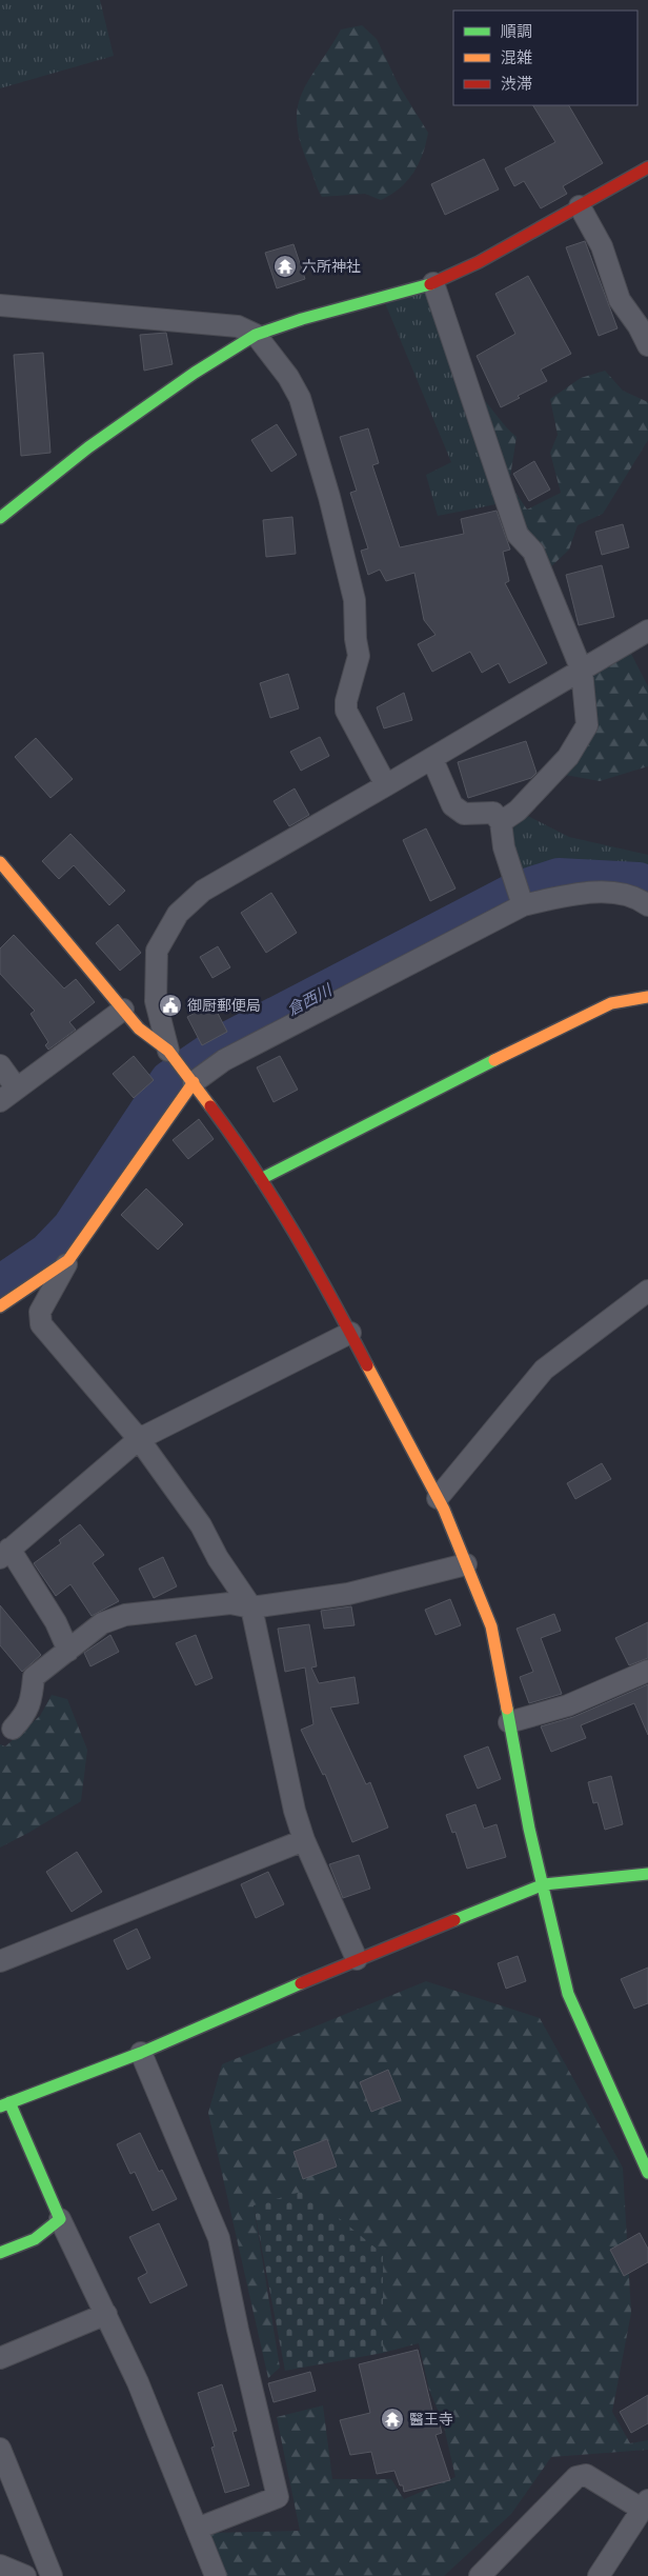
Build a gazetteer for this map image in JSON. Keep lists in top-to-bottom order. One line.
{"water":["倉西川"],"places":{"temple":["六所神社","醫王寺"],"public building":["御厨郵便局"]},"legend":["順調","混雑","渋滞"]}
